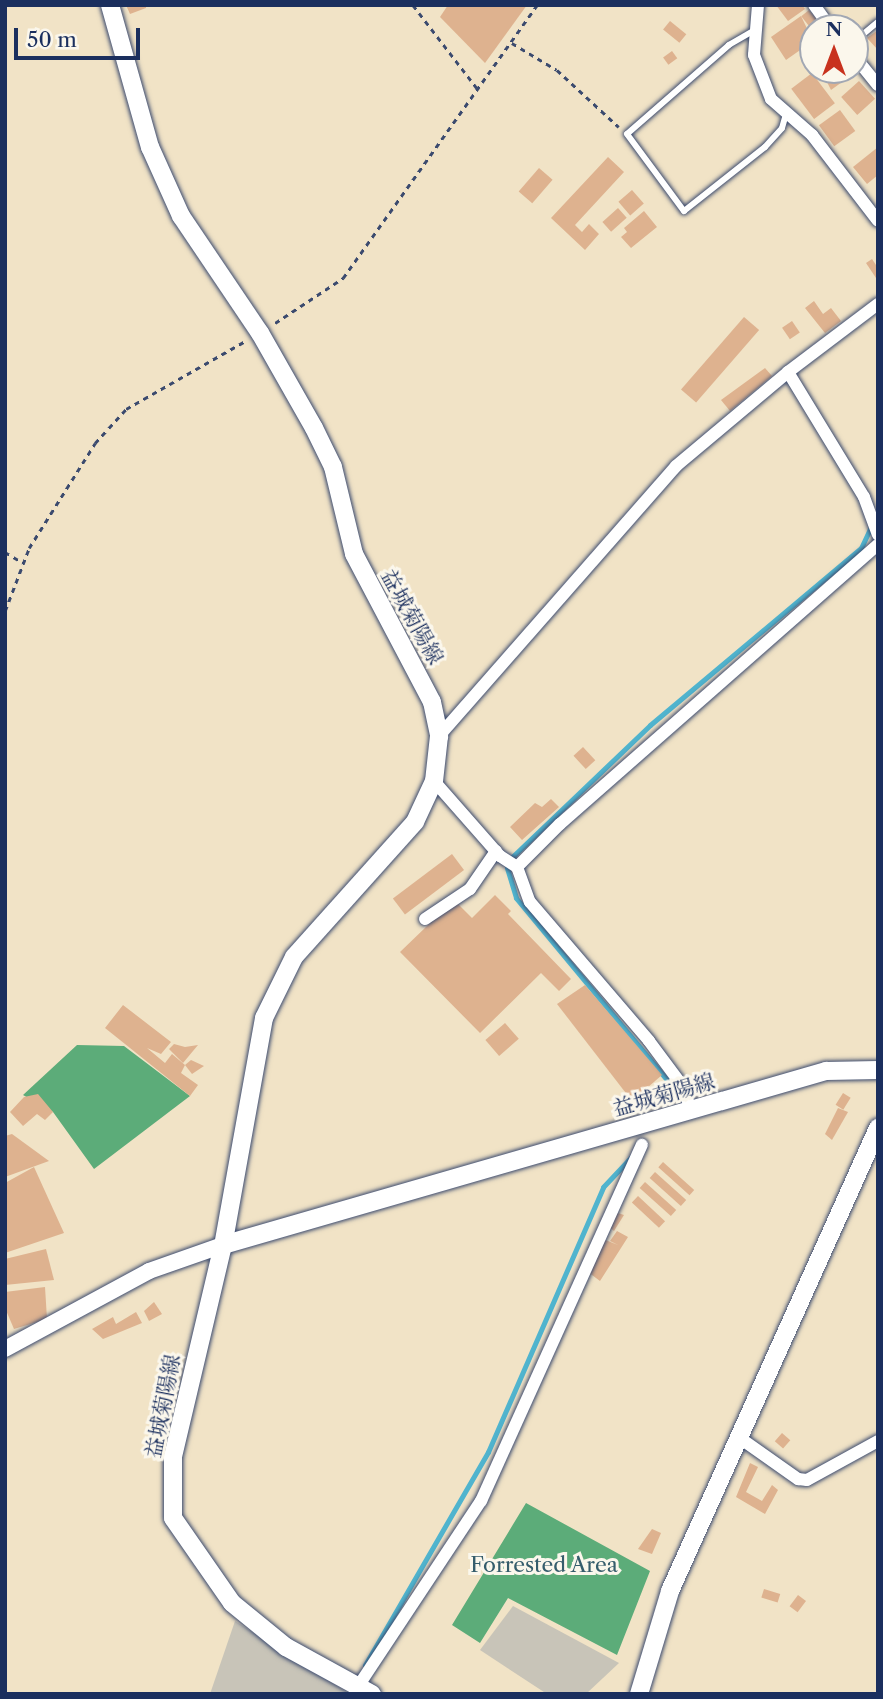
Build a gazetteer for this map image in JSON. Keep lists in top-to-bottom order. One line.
{"streets":{"main road":["益城菊陽線"]},"parks":["Forrested Area"],"scale_bar":"50 m","north":"top"}
